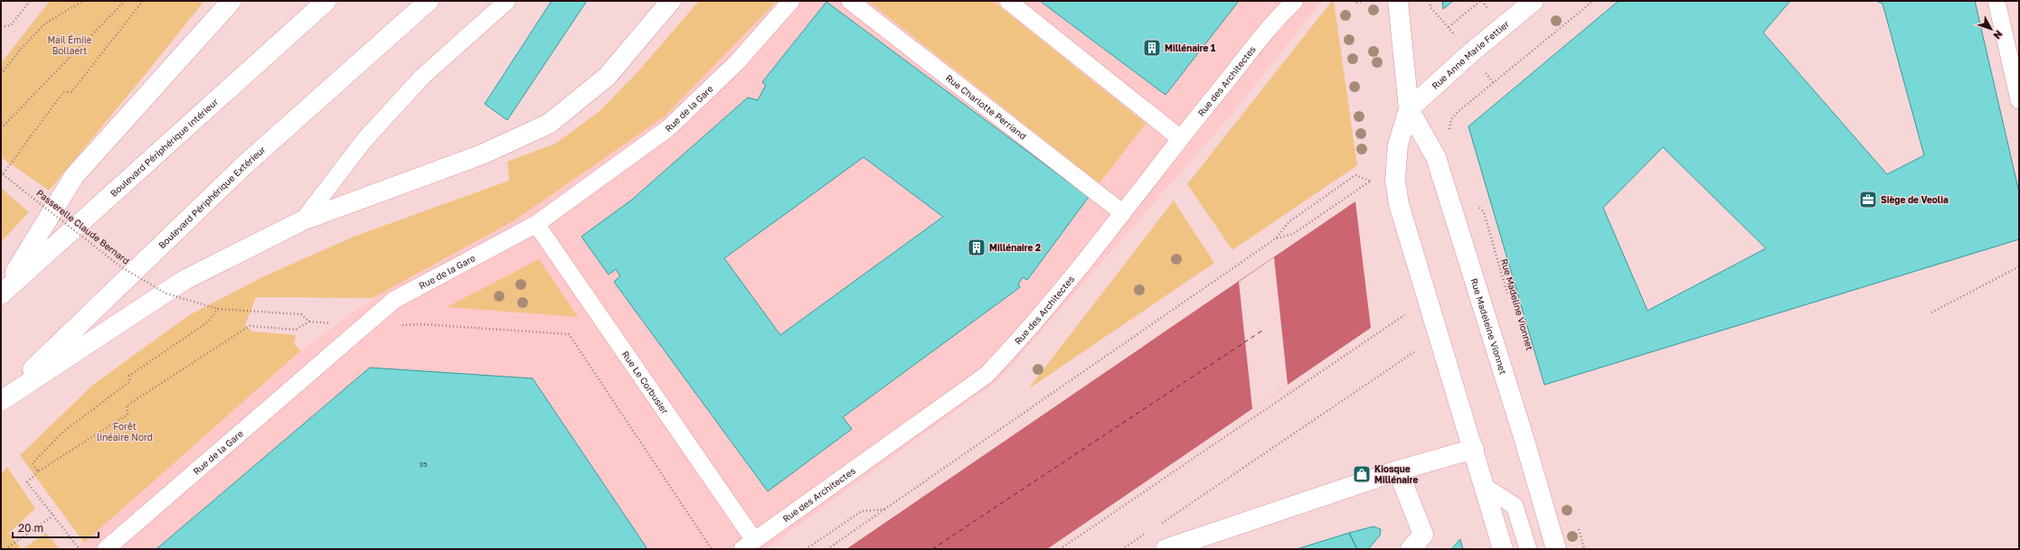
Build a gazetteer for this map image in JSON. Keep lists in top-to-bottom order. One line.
{"streets":{"main road":["Rue Anne Marie Fettier","Boulevard Périphérique Intérieur","Boulevard Périphérique Extérieur","Rue Madeleine Vionnet"],"lane":["Rue des Architectes","Rue Charlotte Perriand","Rue de la Gare","Rue Le Corbusier"],"path":["Passerelle Claude Bernard","Rue Madeline Vionnet"]},"crossings":[["Rue Anne Marie Fettier","Rue Madeleine Vionnet"],["Rue des Architectes","Rue Charlotte Perriand"],["Rue des Architectes","Rue Le Corbusier"],["Rue de la Gare","Rue Le Corbusier"]],"parks":["Mail Émile Bollaert","Forêt linéaire Nord"],"places":{"building":["Millénaire 1","Millénaire 2"],"office":["Siège de Veolia"],"shop":["Kiosque Millénaire"]},"house_numbers":["35"],"scale_bar":"20 m","north":"bottom right"}
